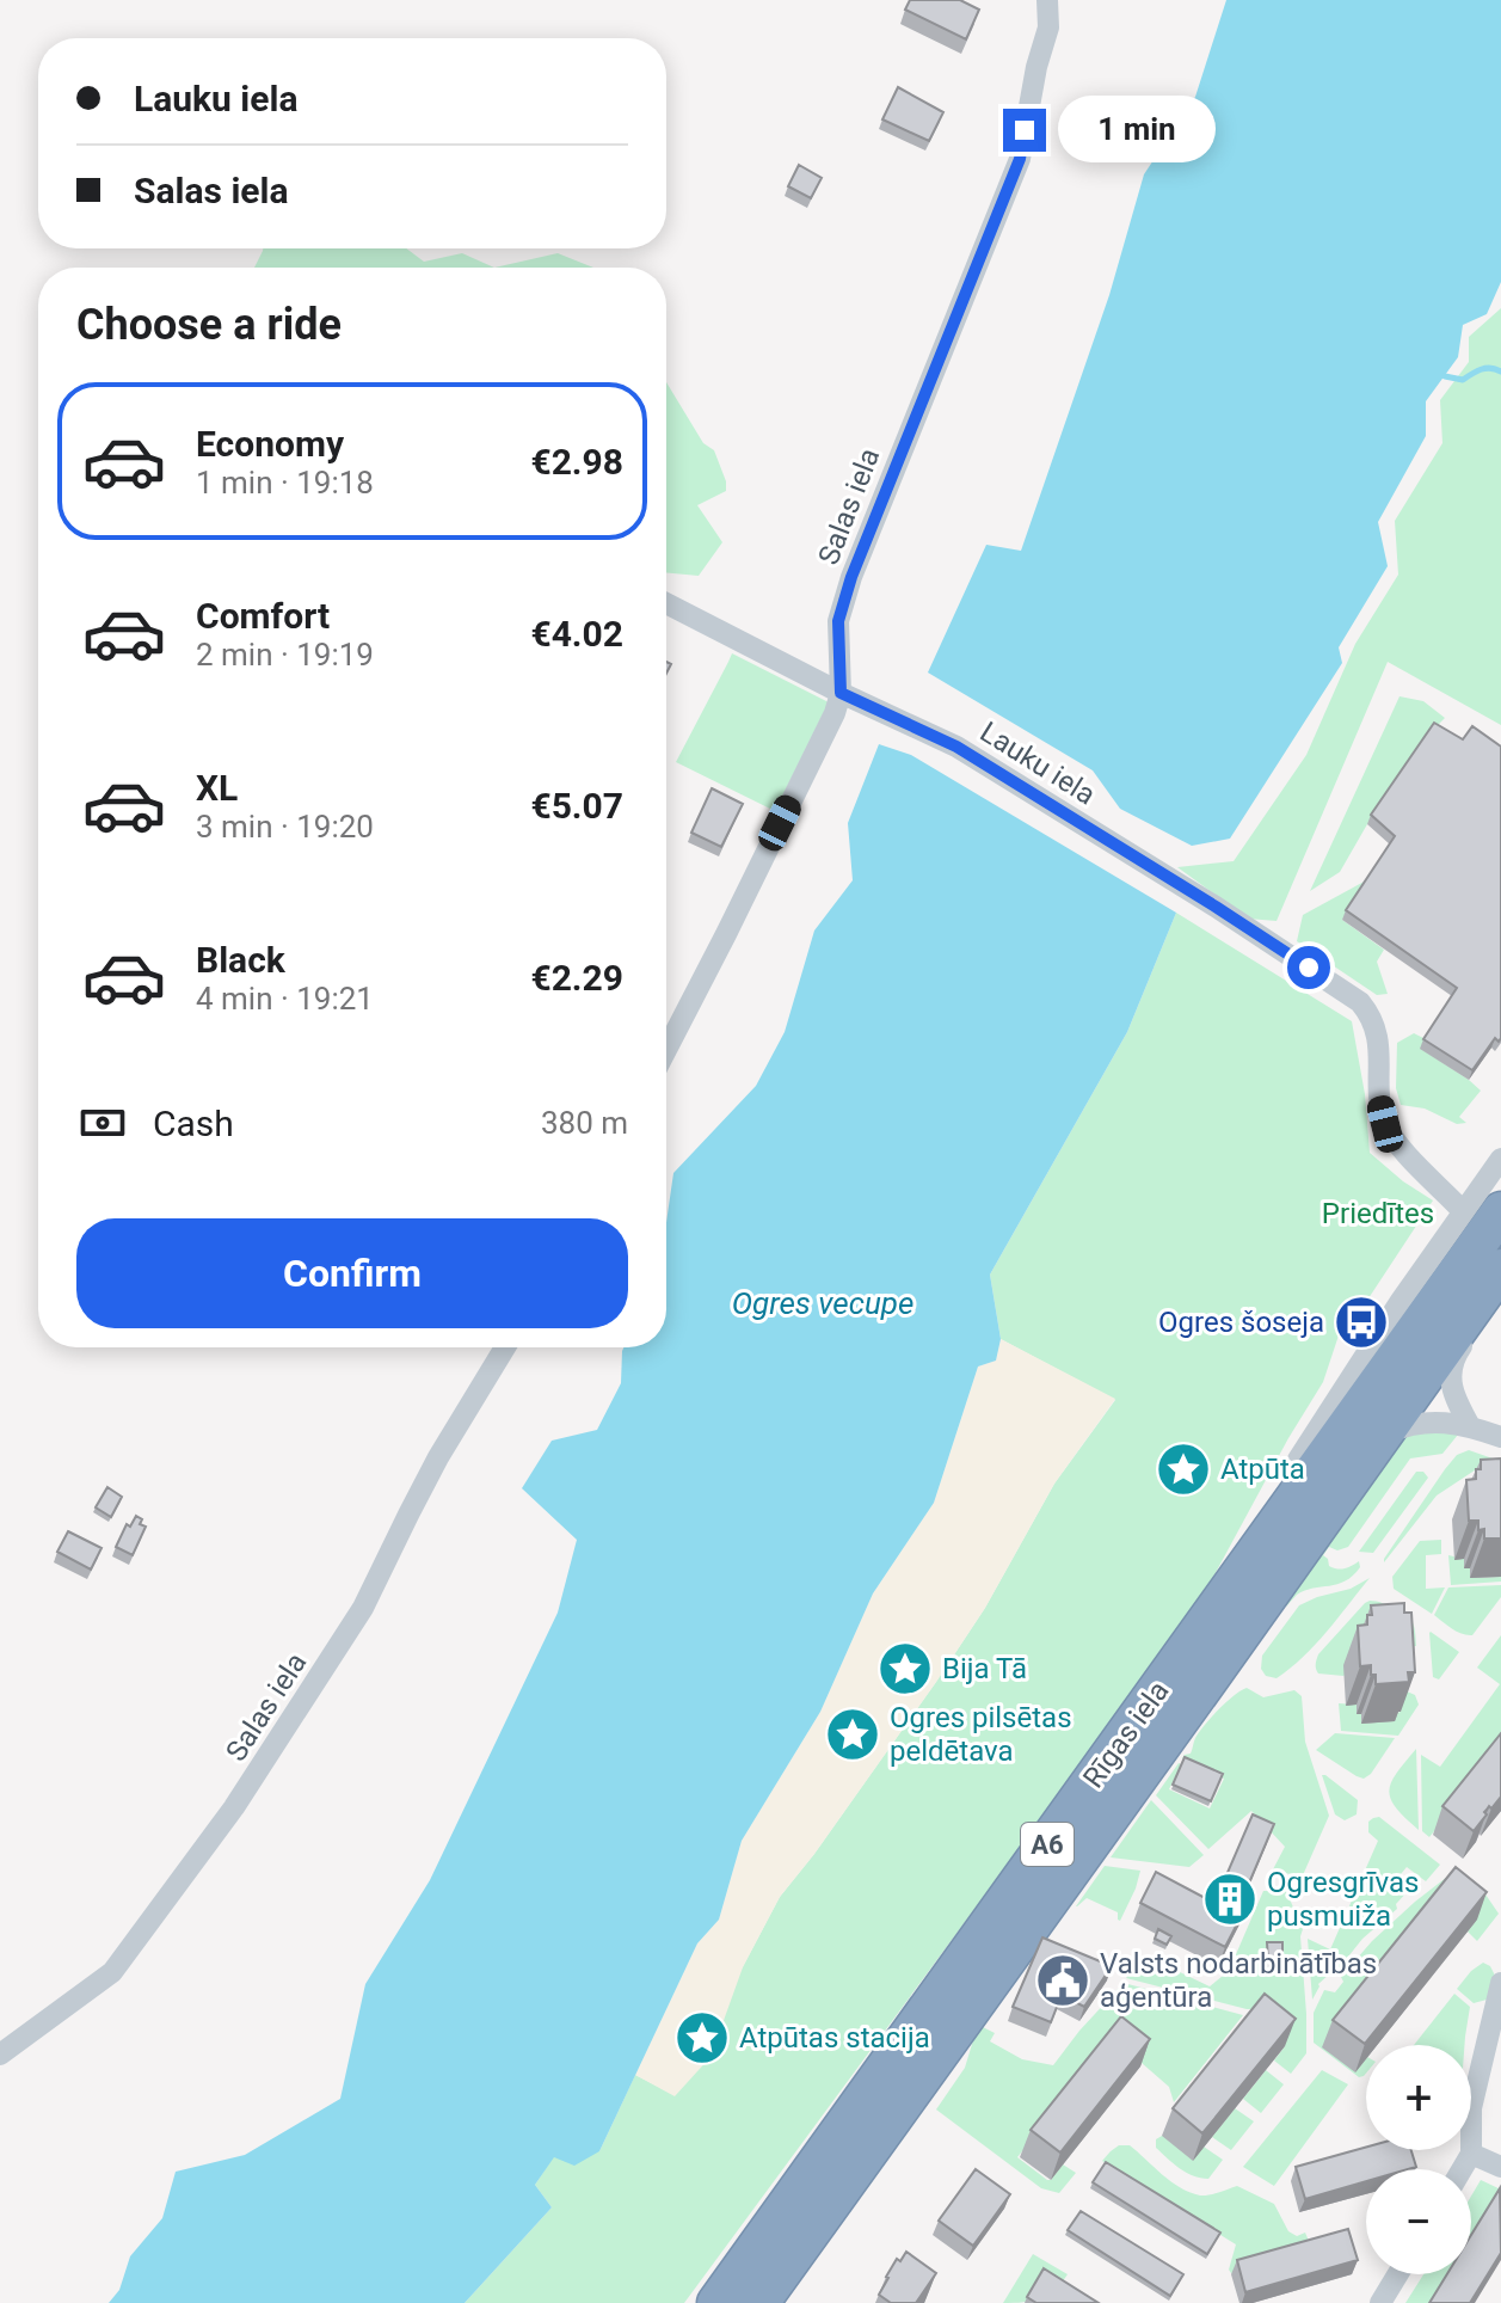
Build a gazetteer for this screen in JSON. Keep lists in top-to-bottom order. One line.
{"streets":{"highway":["Rīgas iela","A6"],"street":["Salas iela","Lauku iela"]},"crossings":[["Salas iela","Lauku iela"]],"water":["Ogres vecupe"],"parks":["Priedītes"],"places":{"bus stop":["Ogres šoseja"],"place":["Atpūta","Bija Tā","Ogres pilsētas peldētava","Atpūtas stacija"],"building":["Ogresgrīvas pusmuiža"],"public building":["Valsts nodarbinātības aģentūra"]},"page":{"banner":["Lauku iela","Salas iela"],"bubble":"1 min","heading":"Choose a ride","list":[{"name":"Economy","note":"1 min · 19:18","value":"€2.98"},{"name":"Comfort","note":"2 min · 19:19","value":"€4.02"},{"name":"XL","note":"3 min · 19:20","value":"€5.07"},{"name":"Black","note":"4 min · 19:21","value":"€2.29"}],"pay":["Cash","380 m"],"buttons":"Confirm","map_buttons":["+","−"]}}
